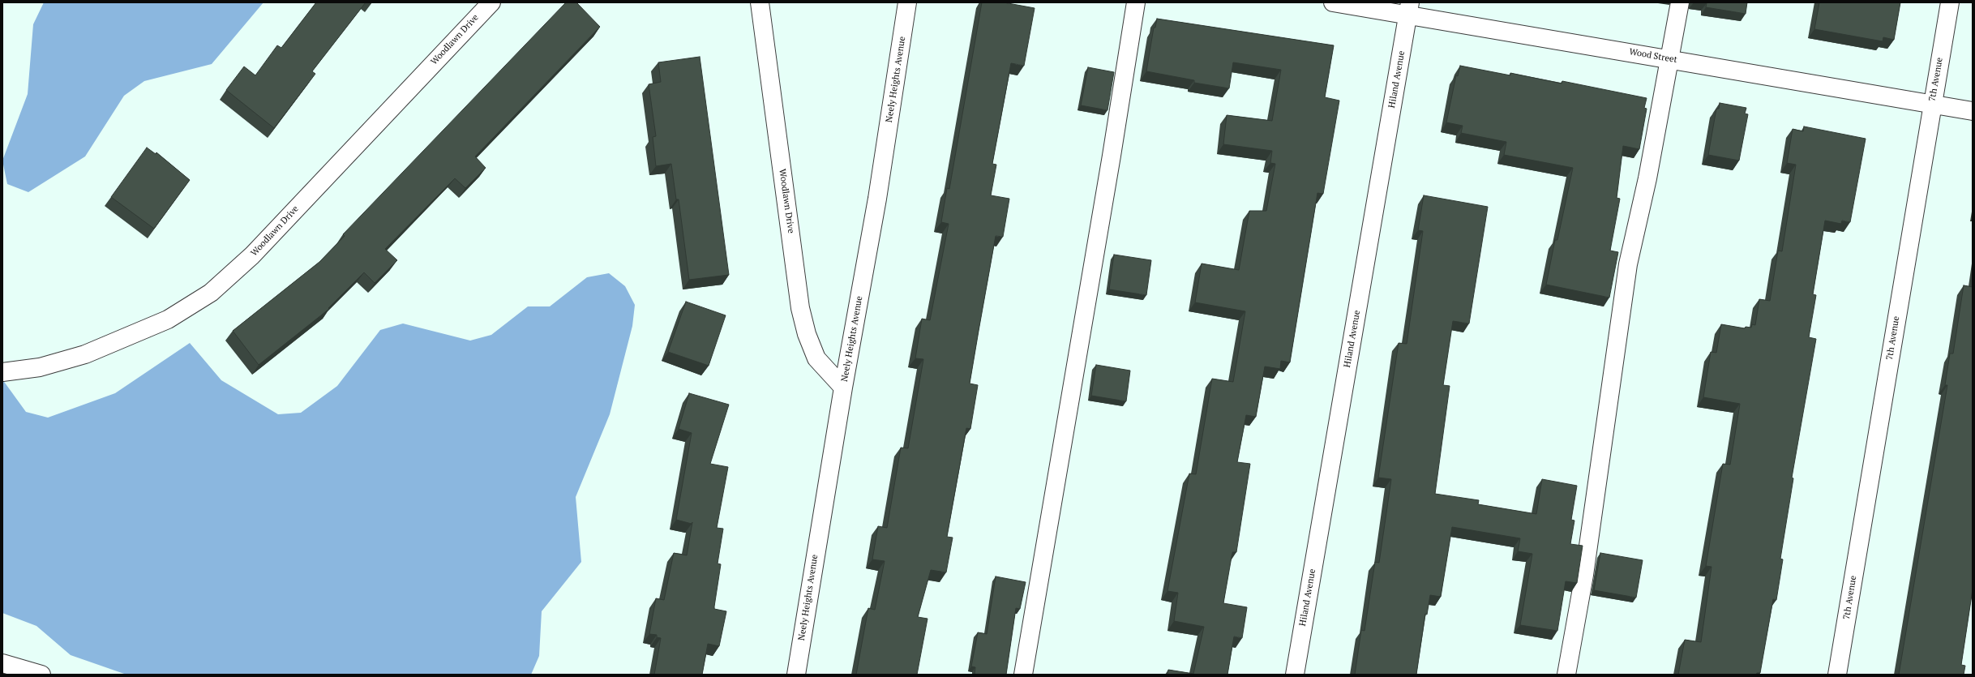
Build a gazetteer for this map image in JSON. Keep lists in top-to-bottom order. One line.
{"streets":{"street":["Woodlawn Drive","Wood Street","Neely Heights Avenue","Hiland Avenue","7th Avenue"]},"crossings":[["Woodlawn Drive","Neely Heights Avenue"],["Wood Street","Hiland Avenue"],["Wood Street","7th Avenue"]]}
